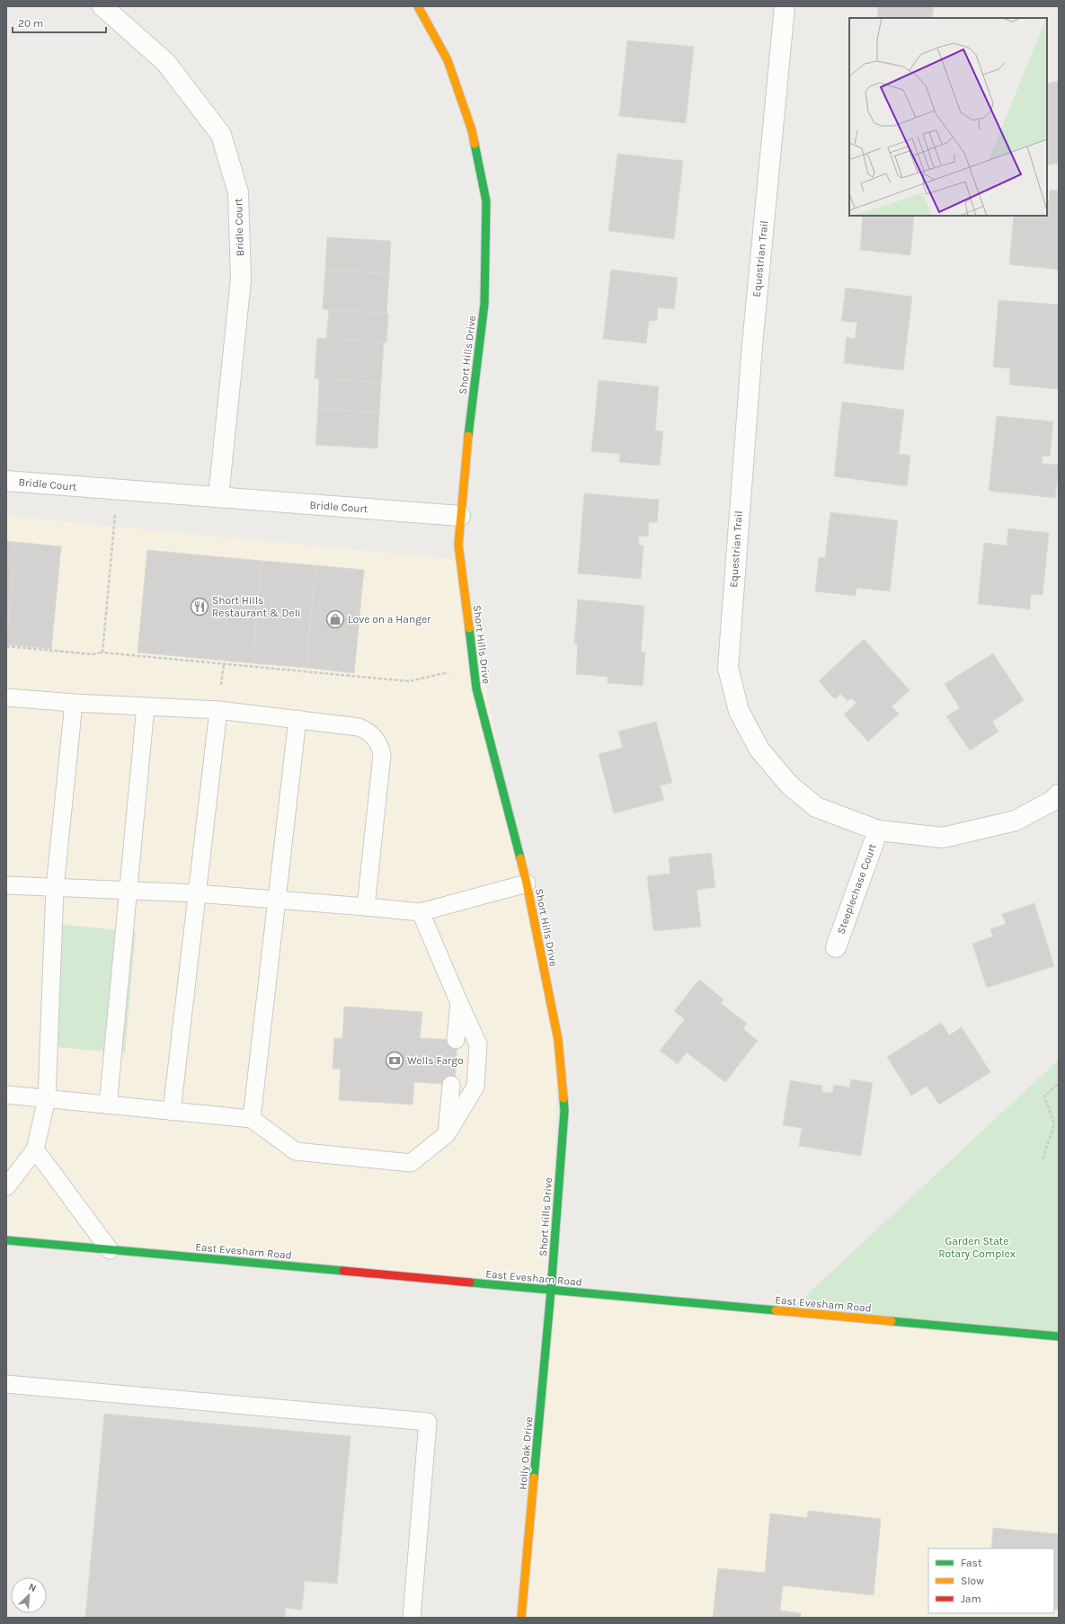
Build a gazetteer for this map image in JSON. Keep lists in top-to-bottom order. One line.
{"streets":{"street":["Bridle Court","Equestrian Trail","Short Hills Drive","Steeplechase Court","East Evesham Road","Holly Oak Drive"]},"crossings":[["Bridle Court","Short Hills Drive"],["Equestrian Trail","Steeplechase Court"],["Short Hills Drive","East Evesham Road"],["Short Hills Drive","Holly Oak Drive"],["East Evesham Road","Holly Oak Drive"]],"parks":["Garden State Rotary Complex"],"places":{"restaurant":["Short Hills Restaurant & Deli"],"shop":["Love on a Hanger"],"bank":["Wells Fargo"]},"legend":["Fast","Slow","Jam"],"scale_bar":"20 m","north":"top right"}
